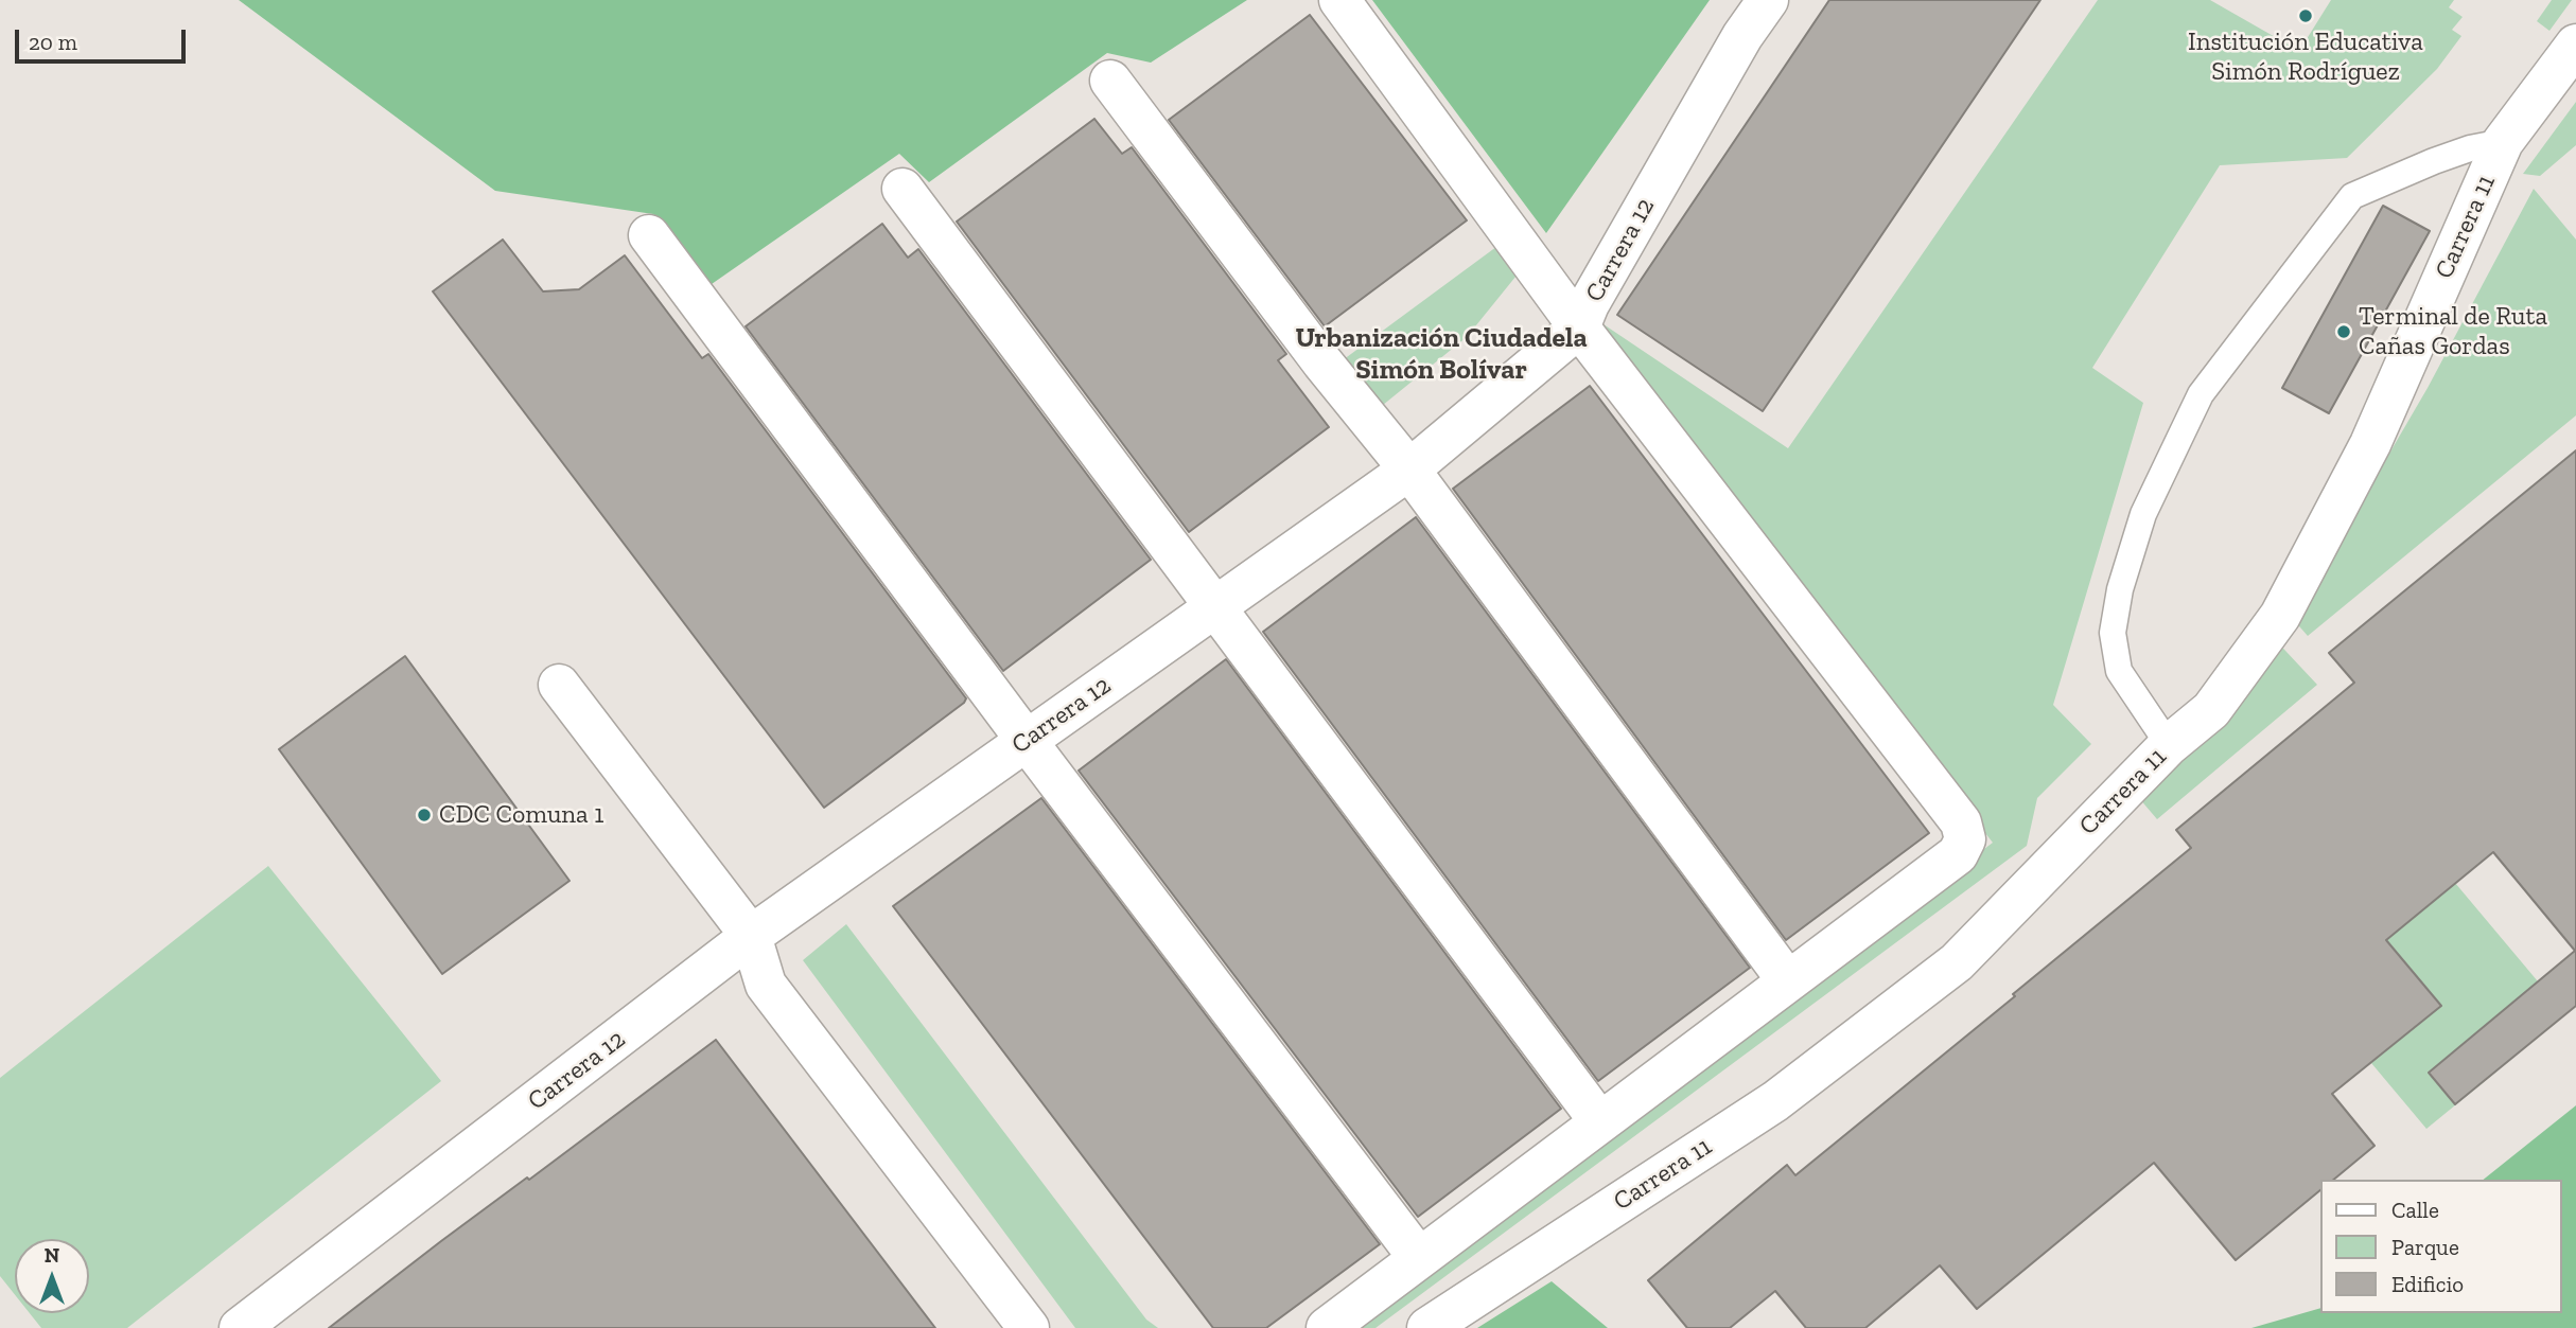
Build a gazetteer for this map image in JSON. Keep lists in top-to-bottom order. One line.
{"streets":{"street":["Carrera 11","Carrera 12"]},"districts":["Urbanización Ciudadela Simón Bolívar"],"places":["Institución Educativa Simón Rodríguez","Terminal de Ruta Cañas Gordas","CDC Comuna 1"],"legend":["Calle","Parque","Edificio"],"scale_bar":"20 m","north":"top"}
